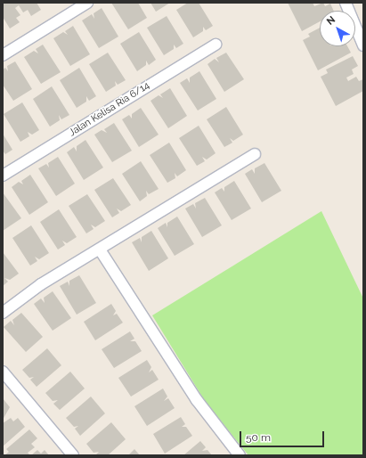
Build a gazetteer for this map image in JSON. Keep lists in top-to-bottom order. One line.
{"streets":{"street":["Jalan Kelisa Ria 6/14"]},"scale_bar":"50 m","north":"top left"}
